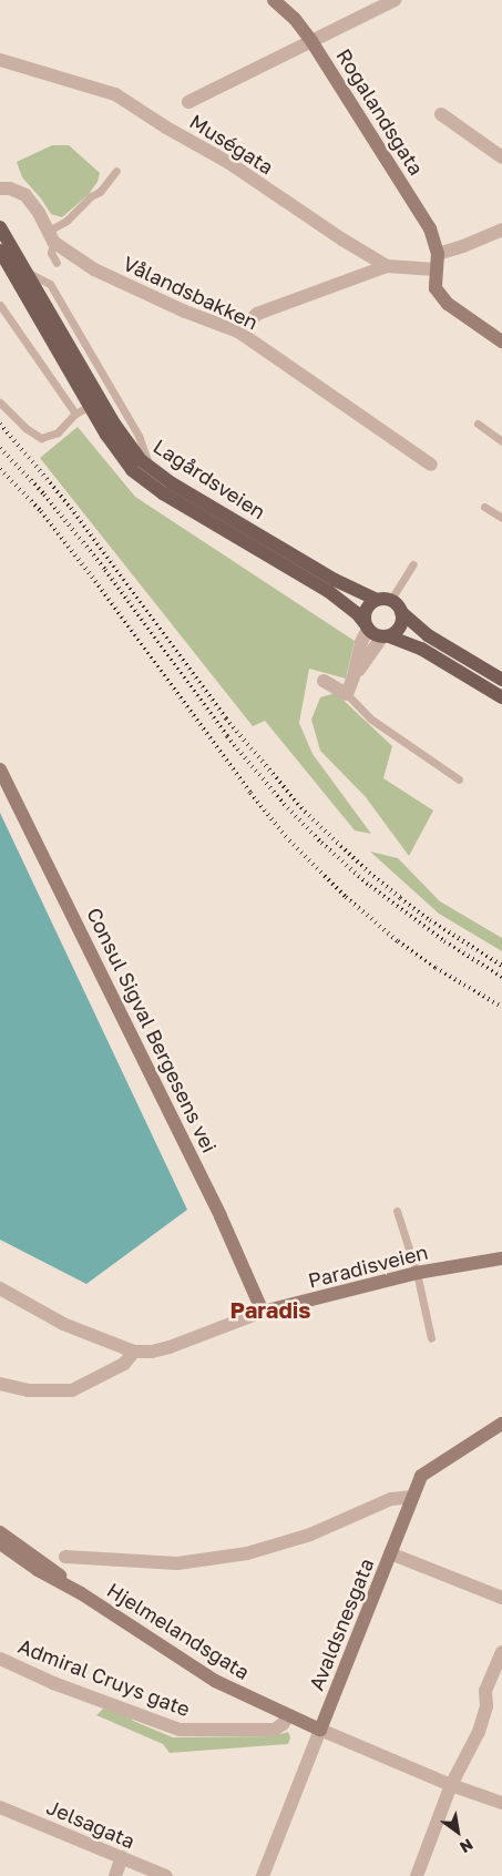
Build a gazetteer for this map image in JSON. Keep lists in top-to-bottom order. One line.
{"streets":{"main road":["Lagårdsveien"],"street":["Rogalandsgata","Muségata","Vålandsbakken","Consul Sigval Bergesens vei","Paradisveien","Avaldsnesgata","Hjelmelandsgata","Admiral Cruys gate","Jelsagata"]},"crossings":[["Consul Sigval Bergesens vei","Paradisveien"],["Avaldsnesgata","Hjelmelandsgata"],["Hjelmelandsgata","Admiral Cruys gate"]],"districts":["Paradis"],"north":"bottom right"}
